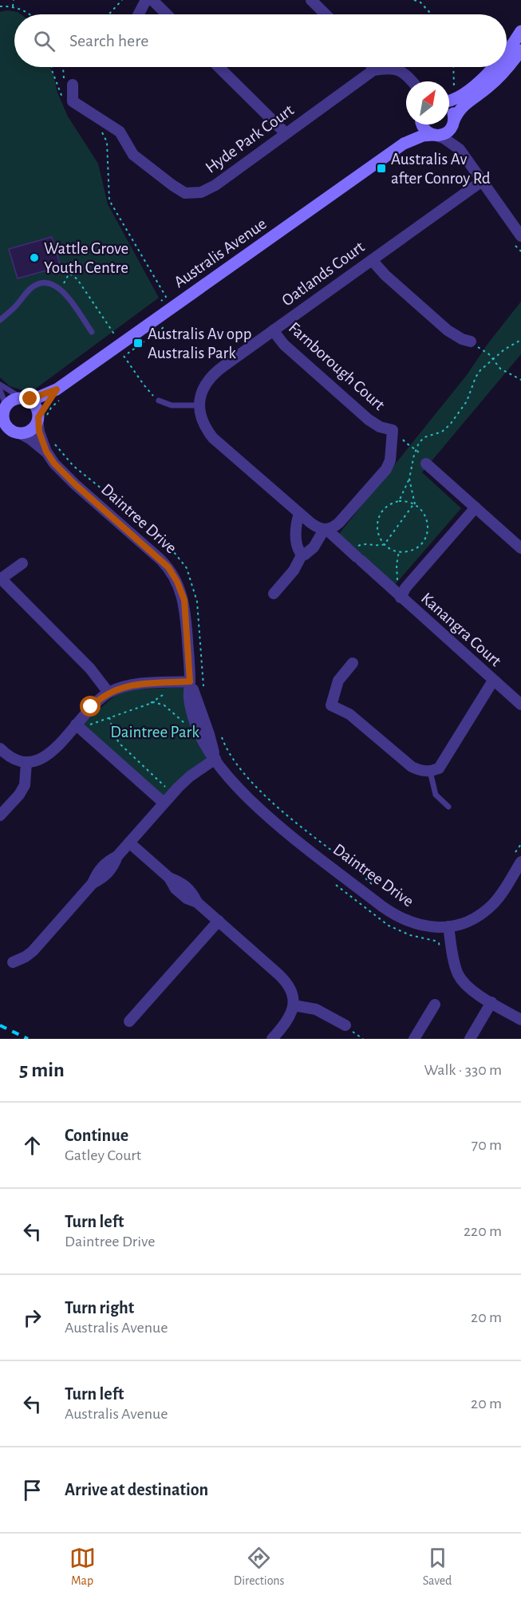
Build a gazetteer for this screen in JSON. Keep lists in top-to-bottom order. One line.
{"streets":{"street":["Hyde Park Court","Australis Avenue","Oatlands Court","Farnborough Court","Daintree Drive","Kanangra Court"]},"crossings":[["Australis Avenue","Daintree Drive"],["Oatlands Court","Farnborough Court"]],"parks":["Daintree Park"],"places":{"transit":["Australis Av after Conroy Rd","Australis Av opp Australis Park"],"other":["Wattle Grove Youth Centre"]},"north":"top right","page":{"search":"Search here","heading":["5 min","Walk · 330 m"],"list":[["Continue","Gatley Court","70 m"],["Turn left","Daintree Drive","220 m"],["Turn right","Australis Avenue","20 m"],["Turn left","Australis Avenue","20 m"],"Arrive at destination"],"nav":["Map","Directions","Saved"]}}
